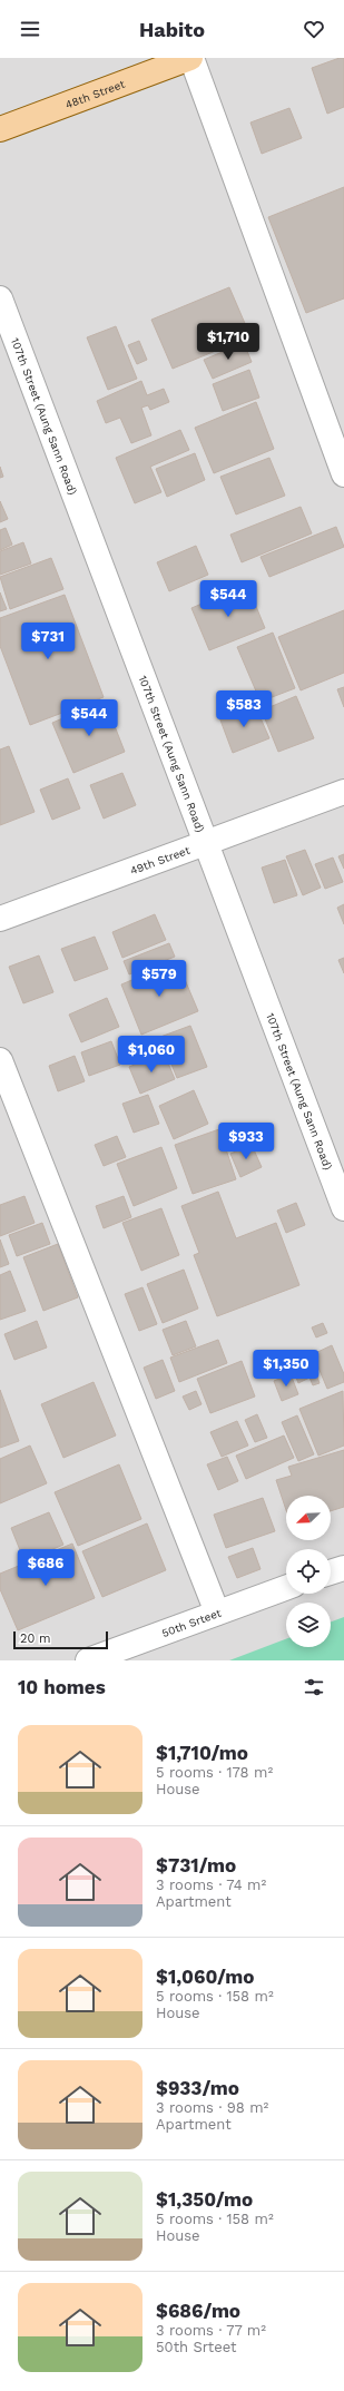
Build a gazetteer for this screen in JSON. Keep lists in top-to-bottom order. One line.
{"streets":{"main road":["48th Street"],"street":["107th Street (Aung Sann Road)","49th Street","50th Srteet"]},"crossings":[["107th Street (Aung Sann Road)","49th Street"]],"scale_bar":"20 m","north":"bottom left","page":{"header":"Habito","price":["$1,710","$544","$731","$583","$544","$579","$1,060","$933","$1,350","$686"],"scale":"20 m","heading":"10 homes","list":[{"name":"$1,710/mo","note":"5 rooms · 178 m² · House"},{"name":"$731/mo","note":"3 rooms · 74 m² · Apartment"},{"name":"$1,060/mo","note":"5 rooms · 158 m² · House"},{"name":"$933/mo","note":"3 rooms · 98 m² · Apartment"},{"name":"$1,350/mo","note":"5 rooms · 158 m² · House"},{"name":"$686/mo","note":"3 rooms · 77 m² · 50th Srteet"}]}}
